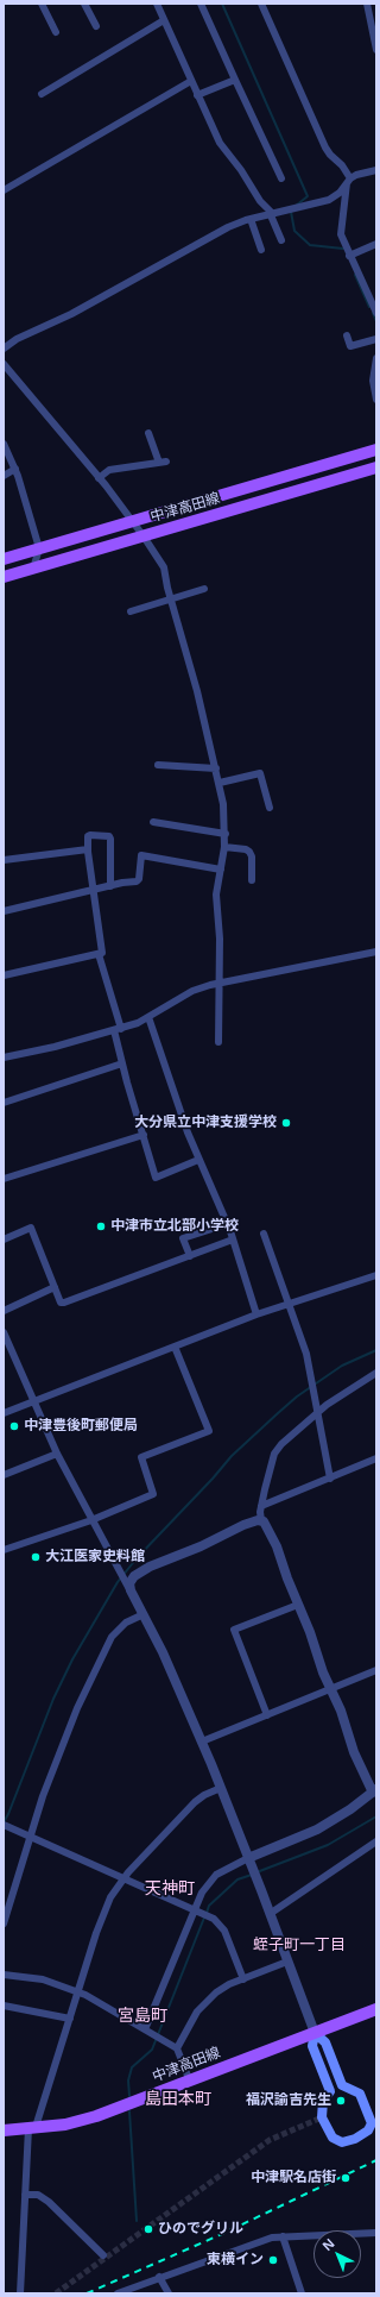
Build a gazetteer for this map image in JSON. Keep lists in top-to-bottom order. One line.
{"streets":{"main road":["中津高田線"]},"districts":["天神町","蛭子町一丁目","宮島町","島田本町"],"places":["大分県立中津支援学校","中津市立北部小学校","中津豊後町郵便局","大江医家史料館","福沢諭吉先生","中津駅名店街","ひのでグリル","東横イン"],"north":"top left"}
